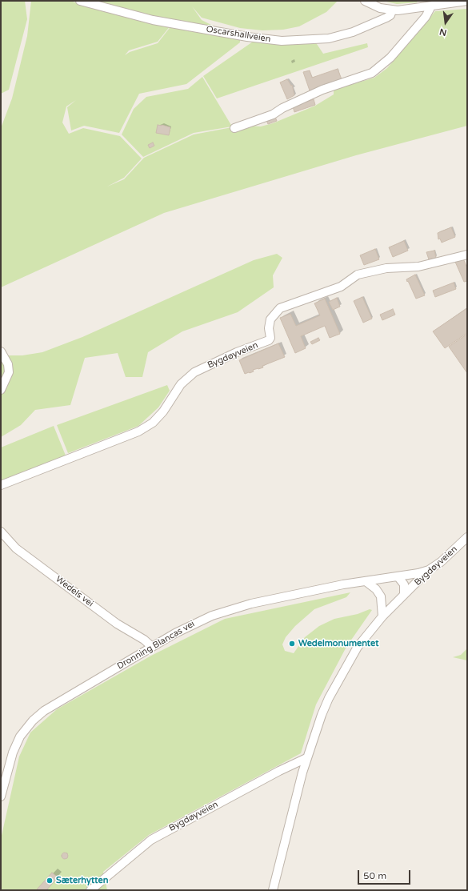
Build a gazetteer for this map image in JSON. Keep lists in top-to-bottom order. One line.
{"streets":{"street":["Oscarshallveien","Bygdøyveien","Wedels vei","Dronning Blancas vei"]},"crossings":[["Bygdøyveien","Dronning Blancas vei"],["Wedels vei","Dronning Blancas vei"]],"places":["Wedelmonumentet","Sæterhytten"],"scale_bar":"50 m","north":"bottom"}
